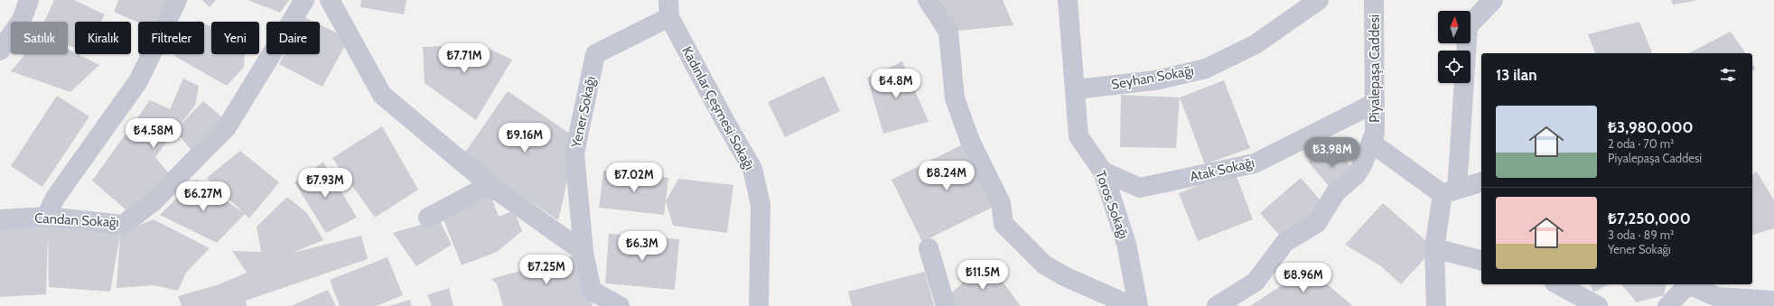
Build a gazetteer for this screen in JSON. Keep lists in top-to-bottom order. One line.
{"streets":{"street":["Piyalepaşa Caddesi","Seyhan Sokağı","Kadınlar Çeşmesi Sokağı","Yener Sokağı","Atak Sokağı","Toros Sokağı","Candan Sokağı"]},"crossings":[["Piyalepaşa Caddesi","Atak Sokağı"],["Seyhan Sokağı","Toros Sokağı"],["Kadınlar Çeşmesi Sokağı","Yener Sokağı"],["Atak Sokağı","Toros Sokağı"]],"north":"top","page":{"chip":["Satılık","Kiralık","Filtreler","Yeni","Daire"],"price":["₺7.71M","₺4.8M","₺4.58M","₺9.16M","₺3.98M","₺8.24M","₺7.02M","₺7.93M","₺6.27M","₺6.3M","₺7.25M","₺11.5M","₺8.96M"],"heading":"13 ilan","list":[{"name":"₺3,980,000","note":"2 oda · 70 m² · Piyalepaşa Caddesi"},{"name":"₺7,250,000","note":"3 oda · 89 m² · Yener Sokağı"}]}}
